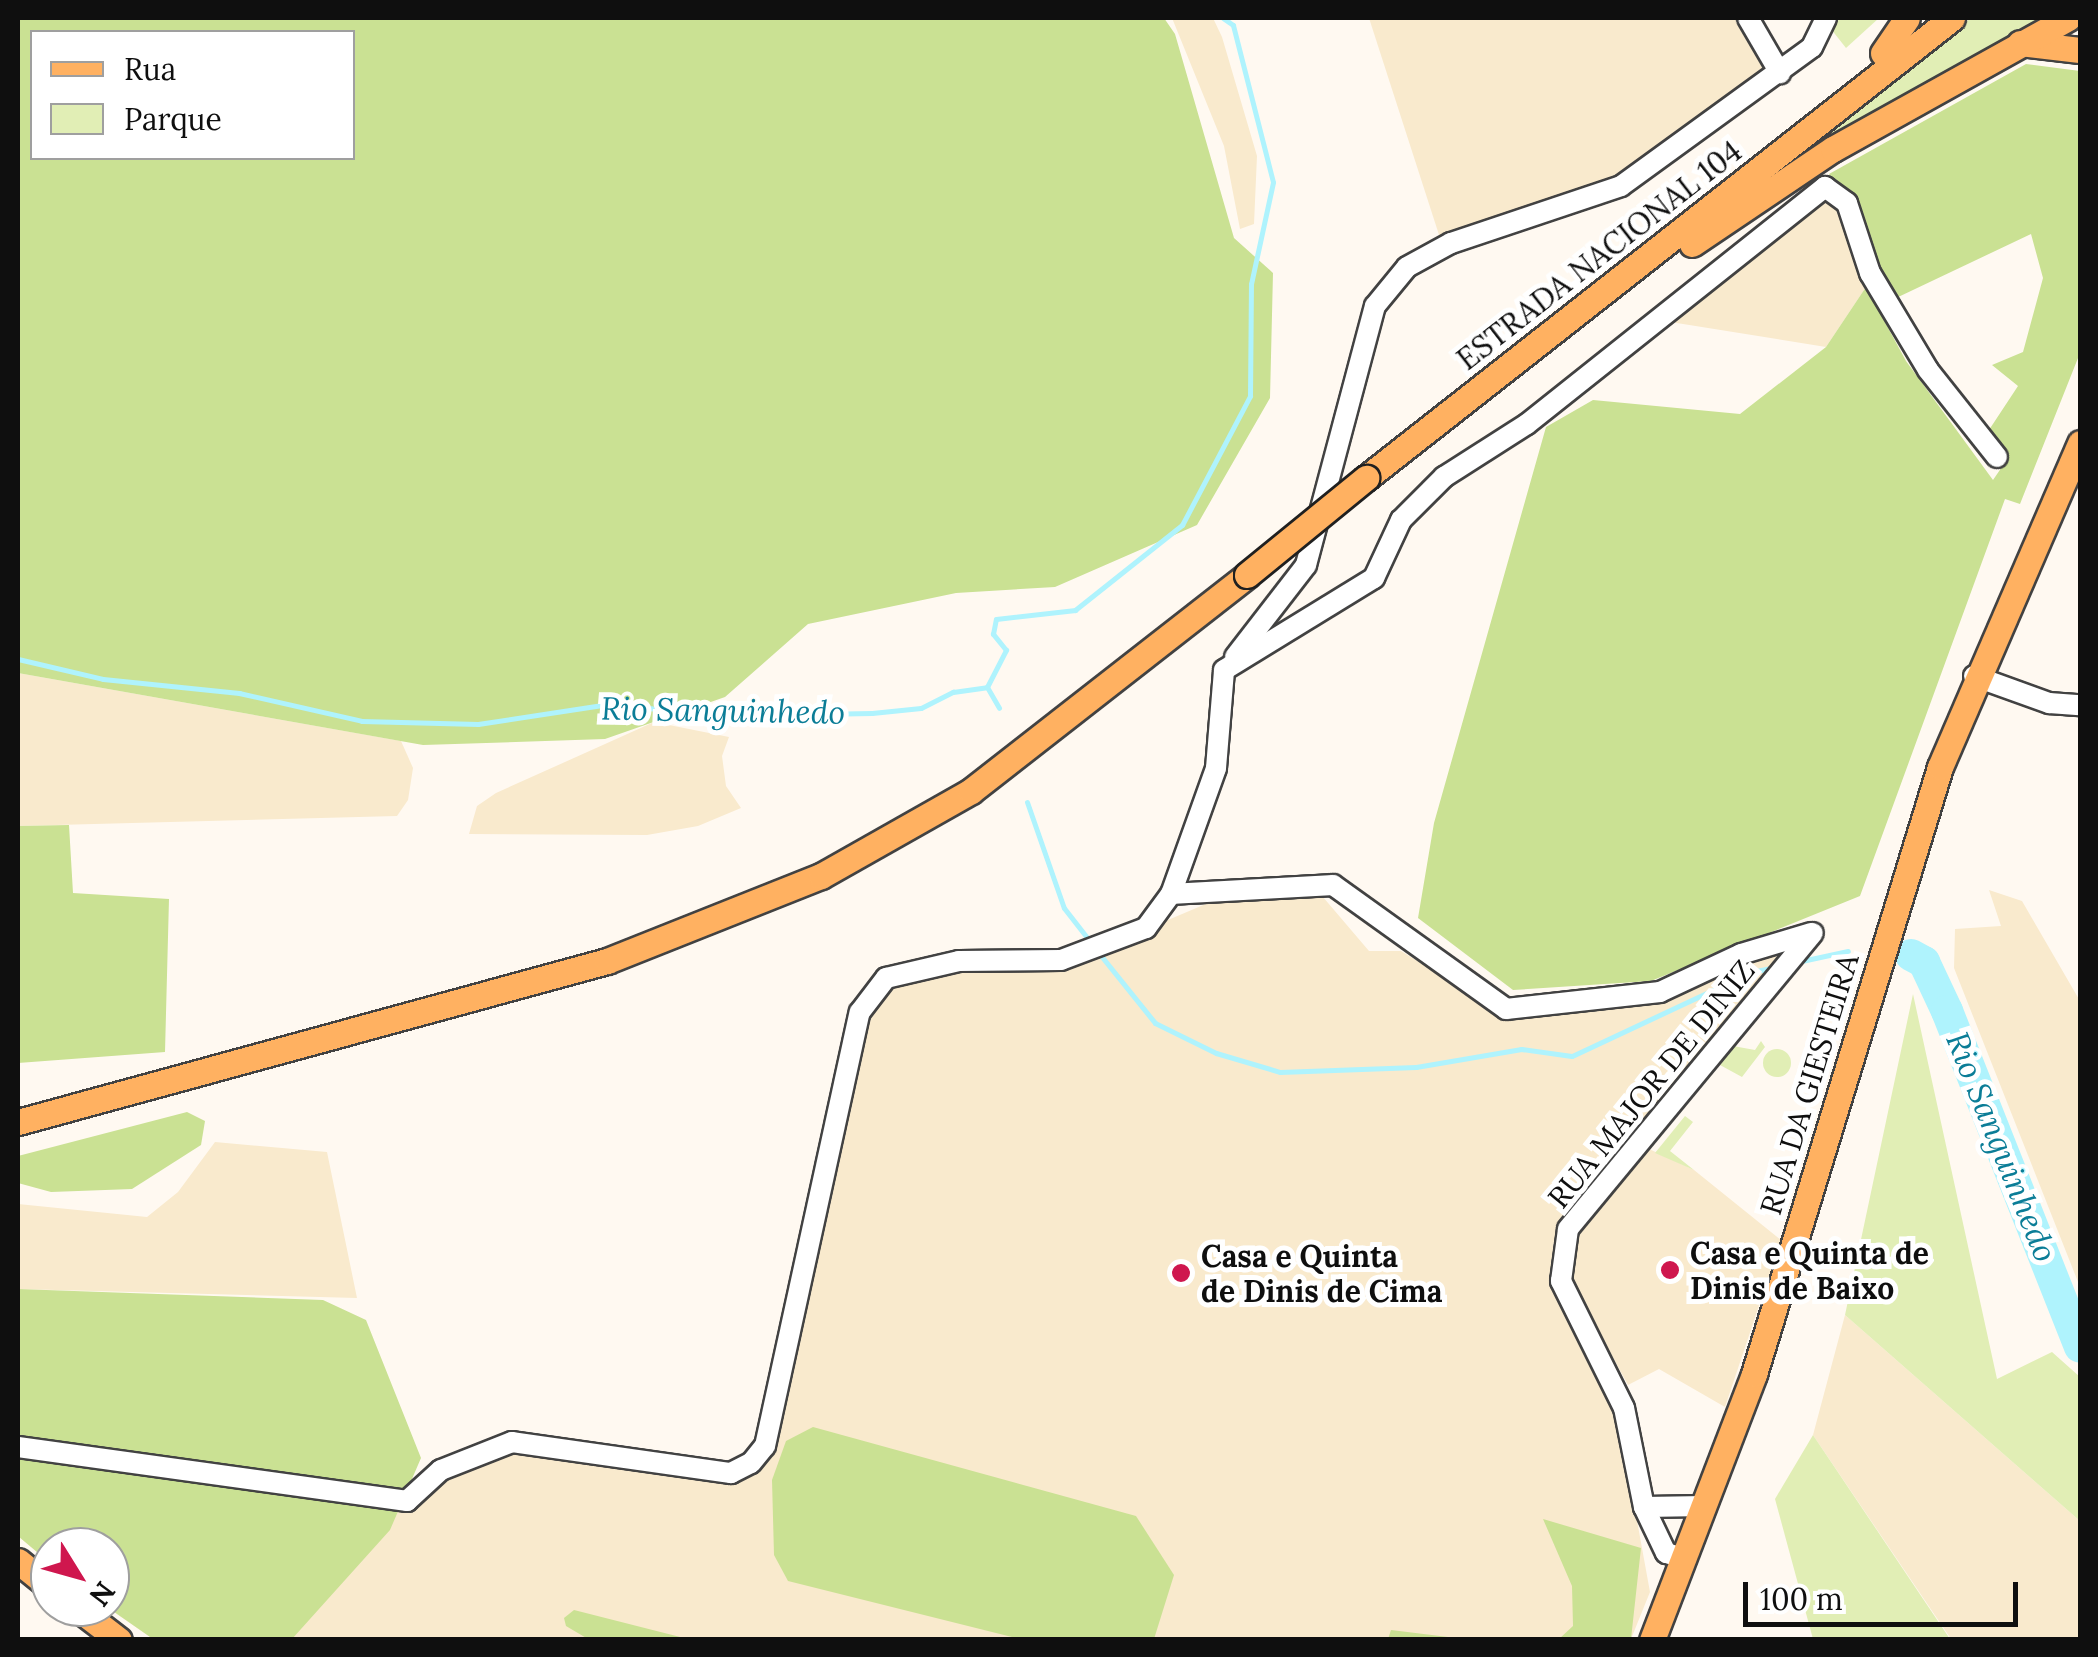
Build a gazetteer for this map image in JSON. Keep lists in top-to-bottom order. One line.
{"streets":{"main road":["ESTRADA NACIONAL 104","RUA DA GIESTEIRA"],"street":["RUA MAJOR DE DINIZ"]},"crossings":[["RUA MAJOR DE DINIZ","RUA DA GIESTEIRA"]],"water":["Rio Sanguinhedo"],"places":["Casa e Quinta de Dinis de Baixo","Casa e Quinta de Dinis de Cima"],"legend":["Rua","Parque"],"scale_bar":"100 m","north":"bottom right"}
